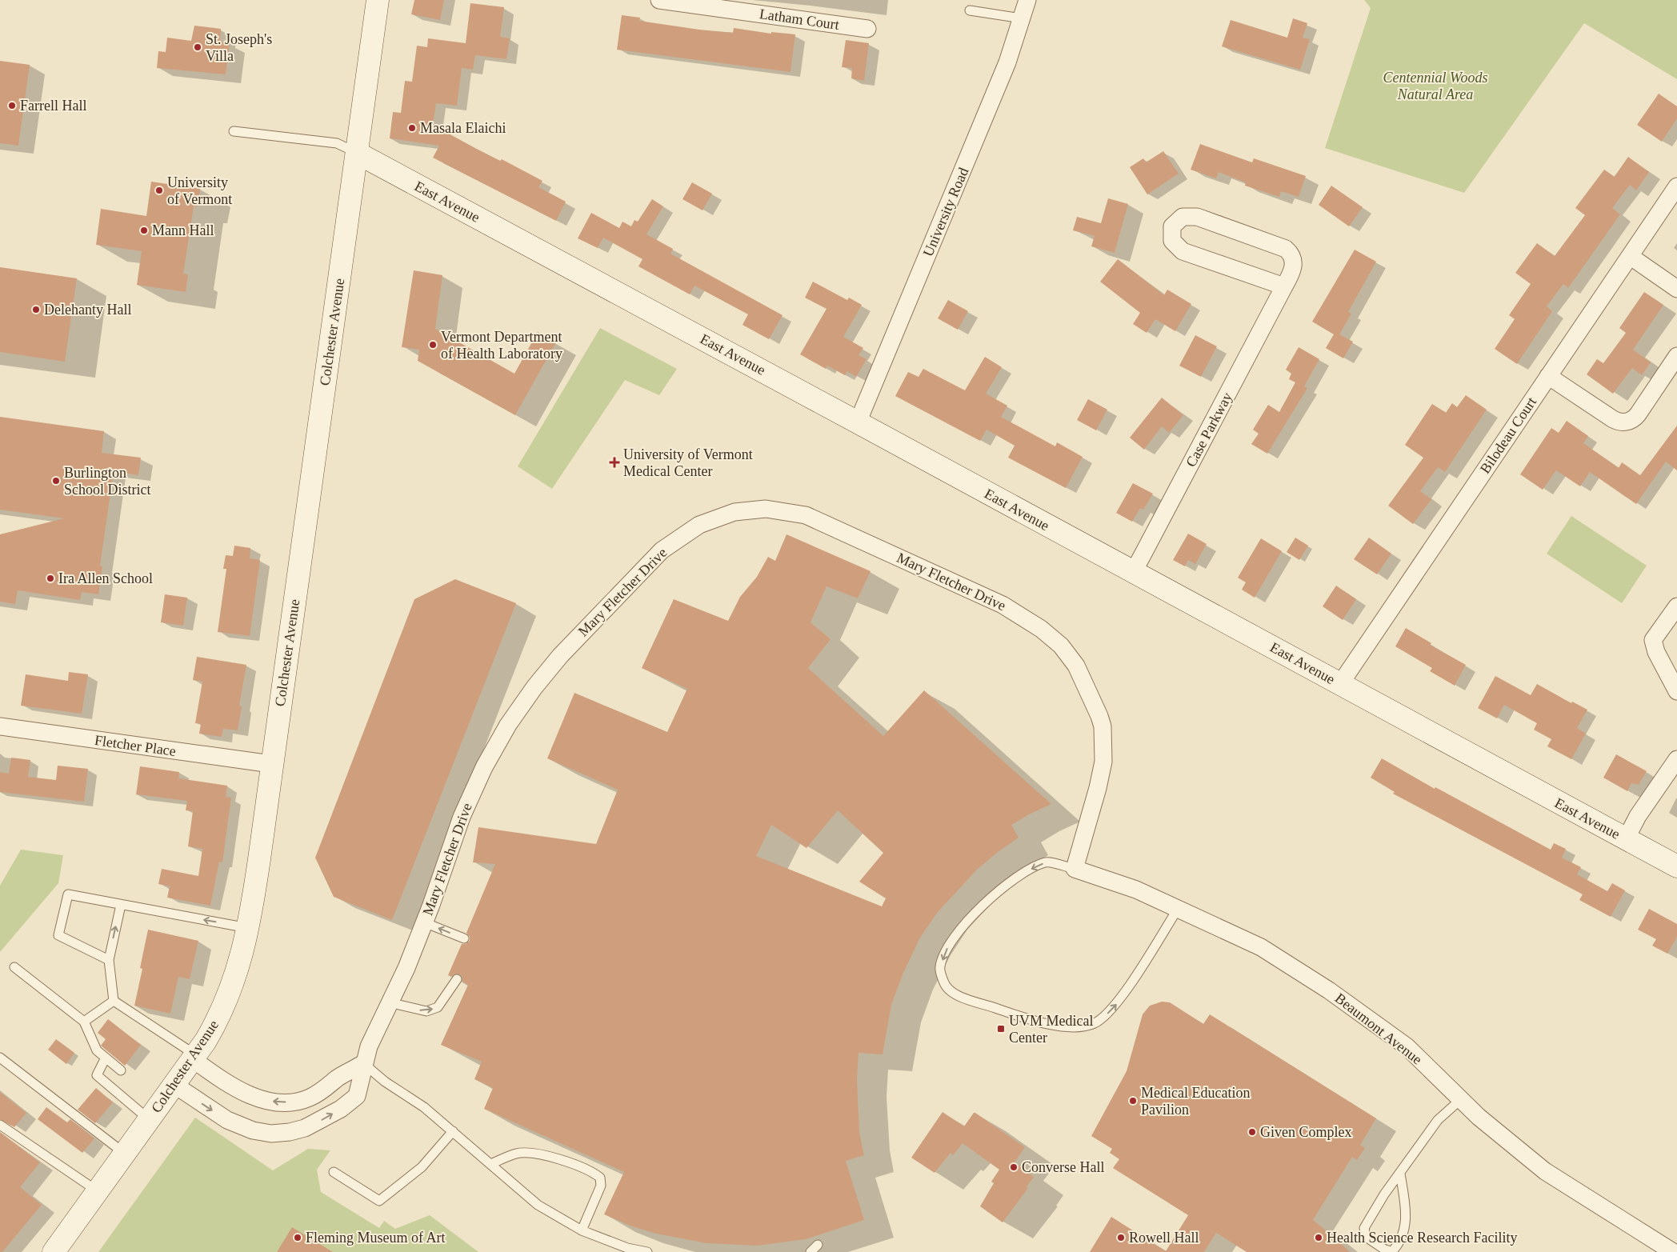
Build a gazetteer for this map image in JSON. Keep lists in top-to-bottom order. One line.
{"streets":{"main road":["East Avenue","Colchester Avenue"],"street":["Latham Court","University Road","Case Parkway","Bilodeau Court","Mary Fletcher Drive","Fletcher Place","Beaumont Avenue"]},"crossings":[["East Avenue","University Road"],["East Avenue","Colchester Avenue"],["East Avenue","Case Parkway"],["East Avenue","Bilodeau Court"],["Colchester Avenue","Mary Fletcher Drive"],["Colchester Avenue","Fletcher Place"],["Mary Fletcher Drive","Beaumont Avenue"]],"parks":["Centennial Woods Natural Area"],"places":{"other":["St. Joseph's Villa","Farrell Hall","Masala Elaichi","University of Vermont","Mann Hall","Delehanty Hall","Vermont Department of Health Laboratory","Burlington School District","Ira Allen School","Medical Education Pavilion","Given Complex","Converse Hall","Fleming Museum of Art","Rowell Hall","Health Science Research Facility"],"health":["University of Vermont Medical Center"],"transit":["UVM Medical Center"]}}
